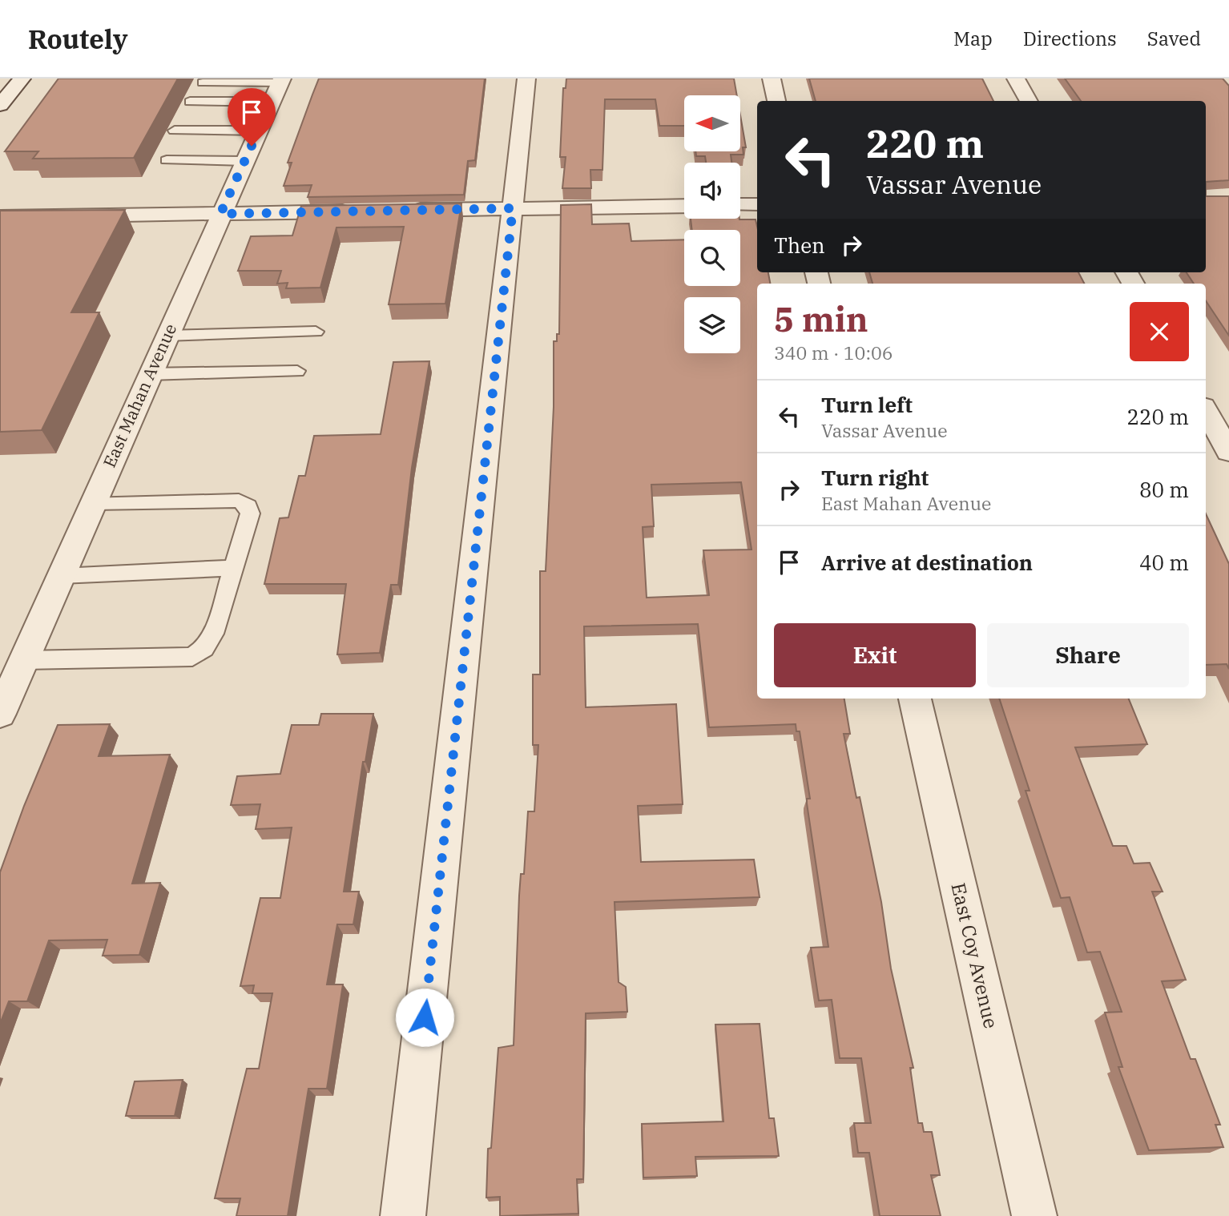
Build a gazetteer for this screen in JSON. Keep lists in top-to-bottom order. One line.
{"streets":{"street":["East Mahan Avenue","East Coy Avenue"]},"north":"left","page":{"header":"Routely","nav":["Map","Directions","Saved"],"turn":["220 m","Vassar Avenue"],"then":"Then","heading":["5 min","340 m · 10:06"],"list":[{"name":"Turn left","note":"Vassar Avenue","value":"220 m"},{"name":"Turn right","note":"East Mahan Avenue","value":"80 m"},{"name":"Arrive at destination","value":"40 m"}],"buttons":["Exit","Share"]}}
